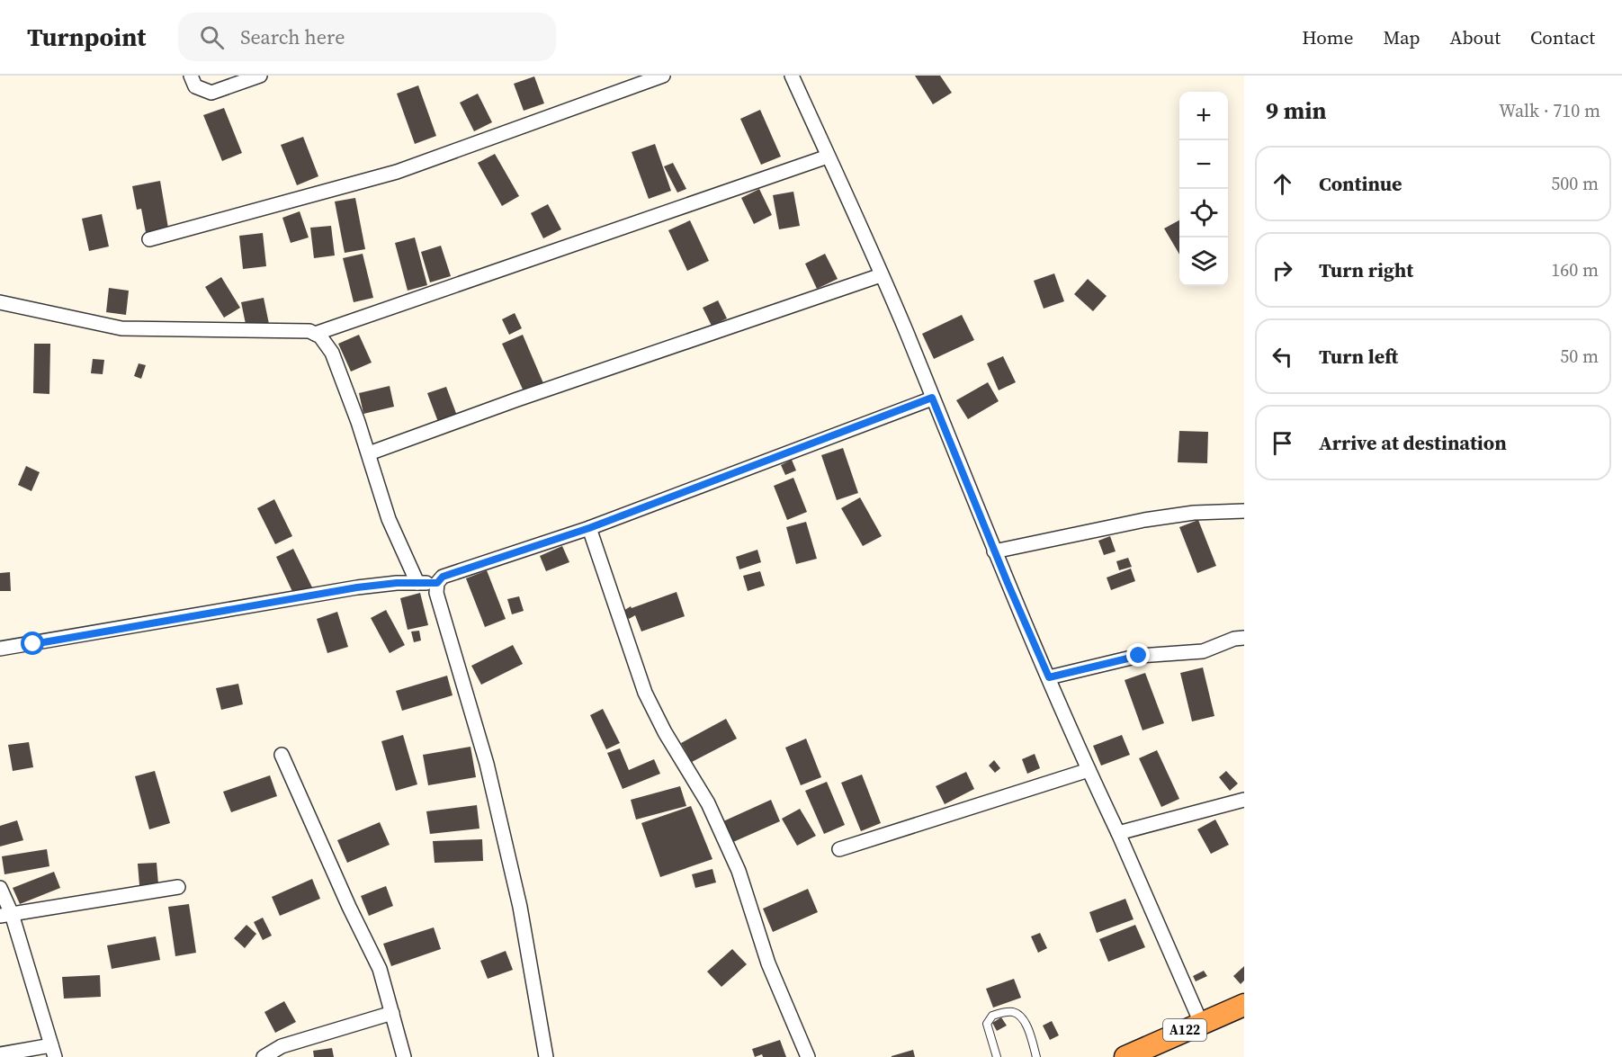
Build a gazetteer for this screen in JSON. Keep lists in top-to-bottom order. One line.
{"streets":{"highway":["A122"]},"page":{"header":"Turnpoint","search":"Search here","nav":["Home","Map","About","Contact"],"heading":["9 min","Walk · 710 m"],"map_buttons":["+","−"],"list":[["Continue","500 m"],["Turn right","160 m"],["Turn left","50 m"],"Arrive at destination"]}}
